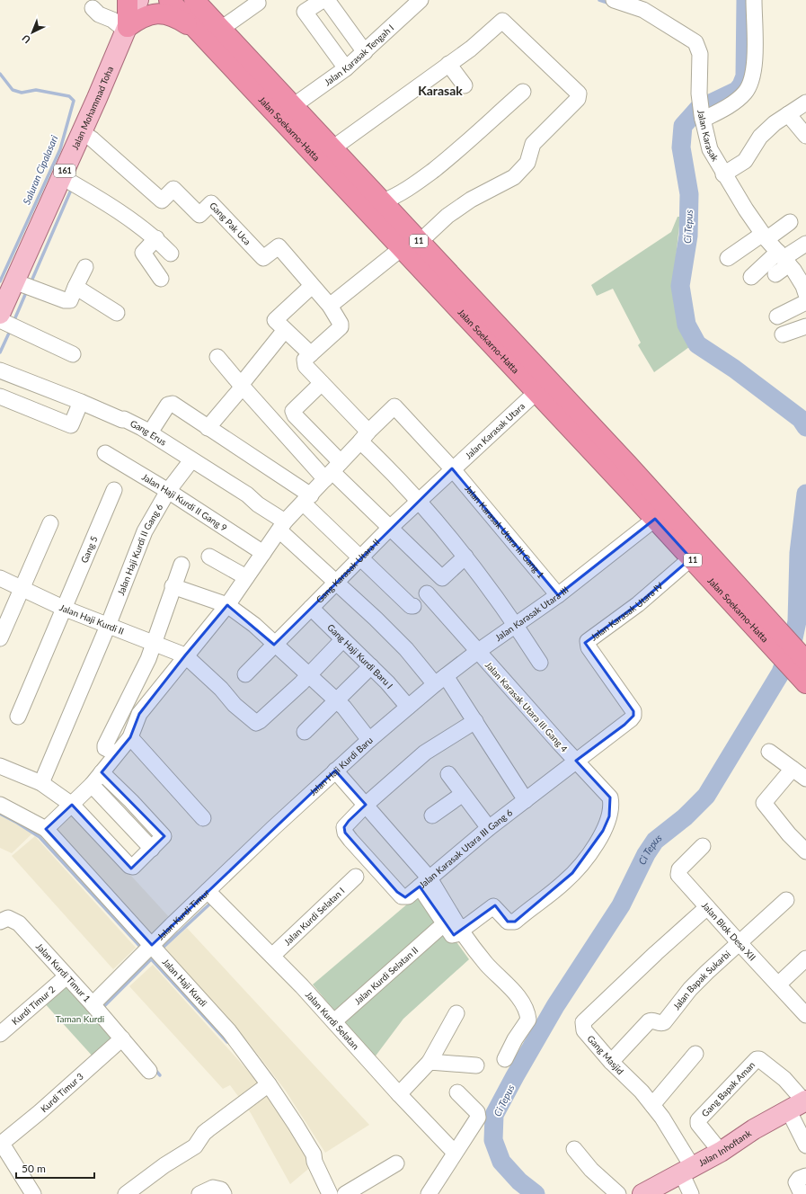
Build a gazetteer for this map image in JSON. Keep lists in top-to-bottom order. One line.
{"streets":{"highway":["Jalan Soekarno-Hatta","11"],"main road":["Jalan Mohammad Toha","161","Jalan Inhoftank"],"street":["Jalan Karasak Tengah I","Jalan Karasak","Gang Pak Uca","Jalan Karasak Utara","Gang Erus","Jalan Haji Kurdi II Gang 9","Jalan Karasak Utara III Gang 1","Gang 5","Jalan Haji Kurdi II Gang 6","Gang Karasak Utara II","Jalan Karasak Utara IV","Jalan Karasak Utara III","Jalan Haji Kurdi II","Gang Haji Kurdi Baru I","Jalan Karasak Utara III Gang 4","Jalan Haji Kurdi Baru","Jalan Karasak Utara III Gang 6","Jalan Kurdi Timur","Jalan Kurdi Selatan I","Jalan Blok Desa XII","Jalan Kurdi Timur 1","Jalan Kurdi Selatan II","Jalan Bapak Sukarbi","Jalan Haji Kurdi","Kurdi Timur 2","Jalan Kurdi Selatan","Gang Masjid","Gang Bapak Aman","Kurdi Timur 3"]},"crossings":[["Jalan Karasak Tengah I","Jalan Soekarno-Hatta"],["Jalan Mohammad Toha","Gang Pak Uca"],["Jalan Soekarno-Hatta","Jalan Karasak Utara"],["Jalan Soekarno-Hatta","Jalan Karasak Utara IV"],["Jalan Soekarno-Hatta","Jalan Karasak Utara III"],["Jalan Karasak Utara","Jalan Karasak Utara III Gang 1"],["Jalan Karasak Utara","Gang Karasak Utara II"],["Gang Erus","Jalan Haji Kurdi II Gang 6"],["Gang Erus","Gang Karasak Utara II"],["Gang Erus","Jalan Karasak Utara III"],["Jalan Haji Kurdi II Gang 9","Jalan Haji Kurdi II Gang 6"],["Jalan Karasak Utara III Gang 1","Gang Karasak Utara II"],["Jalan Karasak Utara III Gang 1","Jalan Karasak Utara III"],["Gang 5","Jalan Haji Kurdi II"],["Jalan Haji Kurdi II Gang 6","Jalan Haji Kurdi II"],["Gang Karasak Utara II","Gang Haji Kurdi Baru I"],["Jalan Karasak Utara IV","Jalan Karasak Utara III Gang 4"],["Jalan Karasak Utara IV","Jalan Karasak Utara III Gang 6"],["Jalan Karasak Utara III","Gang Haji Kurdi Baru I"],["Jalan Karasak Utara III","Jalan Karasak Utara III Gang 4"],["Jalan Karasak Utara III","Jalan Haji Kurdi Baru"],["Gang Haji Kurdi Baru I","Jalan Haji Kurdi Baru"],["Jalan Karasak Utara III Gang 4","Jalan Karasak Utara III Gang 6"],["Jalan Haji Kurdi Baru","Jalan Kurdi Timur"],["Jalan Kurdi Timur","Jalan Kurdi Timur 1"],["Jalan Kurdi Timur","Jalan Haji Kurdi"],["Jalan Kurdi Timur","Jalan Kurdi Selatan"],["Jalan Kurdi Selatan I","Jalan Kurdi Selatan"],["Jalan Blok Desa XII","Jalan Bapak Sukarbi"],["Jalan Blok Desa XII","Gang Masjid"],["Jalan Kurdi Timur 1","Kurdi Timur 2"],["Jalan Kurdi Timur 1","Kurdi Timur 3"],["Jalan Kurdi Selatan II","Jalan Kurdi Selatan"],["Jalan Bapak Sukarbi","Gang Masjid"],["Gang Masjid","Jalan Inhoftank"],["Gang Bapak Aman","Jalan Inhoftank"]],"districts":["Karasak"],"water":["Saluran Cipalasari","Ci Tepus"],"parks":["Taman Kurdi"],"scale_bar":"50 m","north":"bottom left"}
